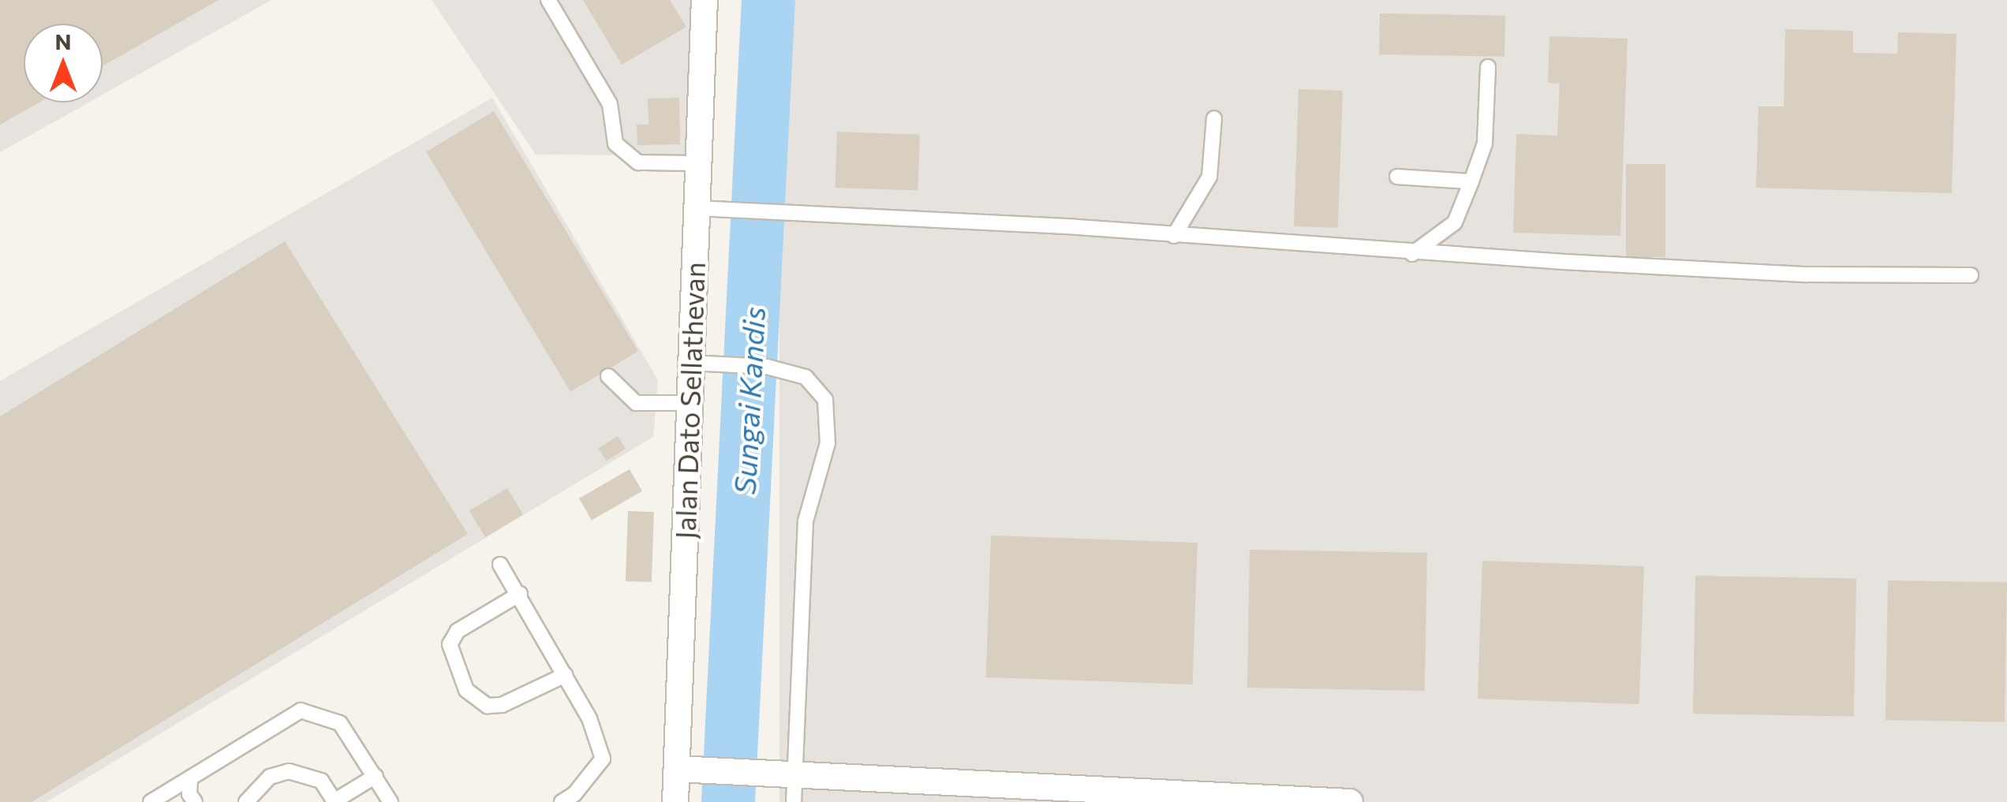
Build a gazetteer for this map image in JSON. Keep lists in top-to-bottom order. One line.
{"streets":{"street":["Jalan Dato Sellathevan"]},"water":["Sungai Kandis"],"north":"top"}
